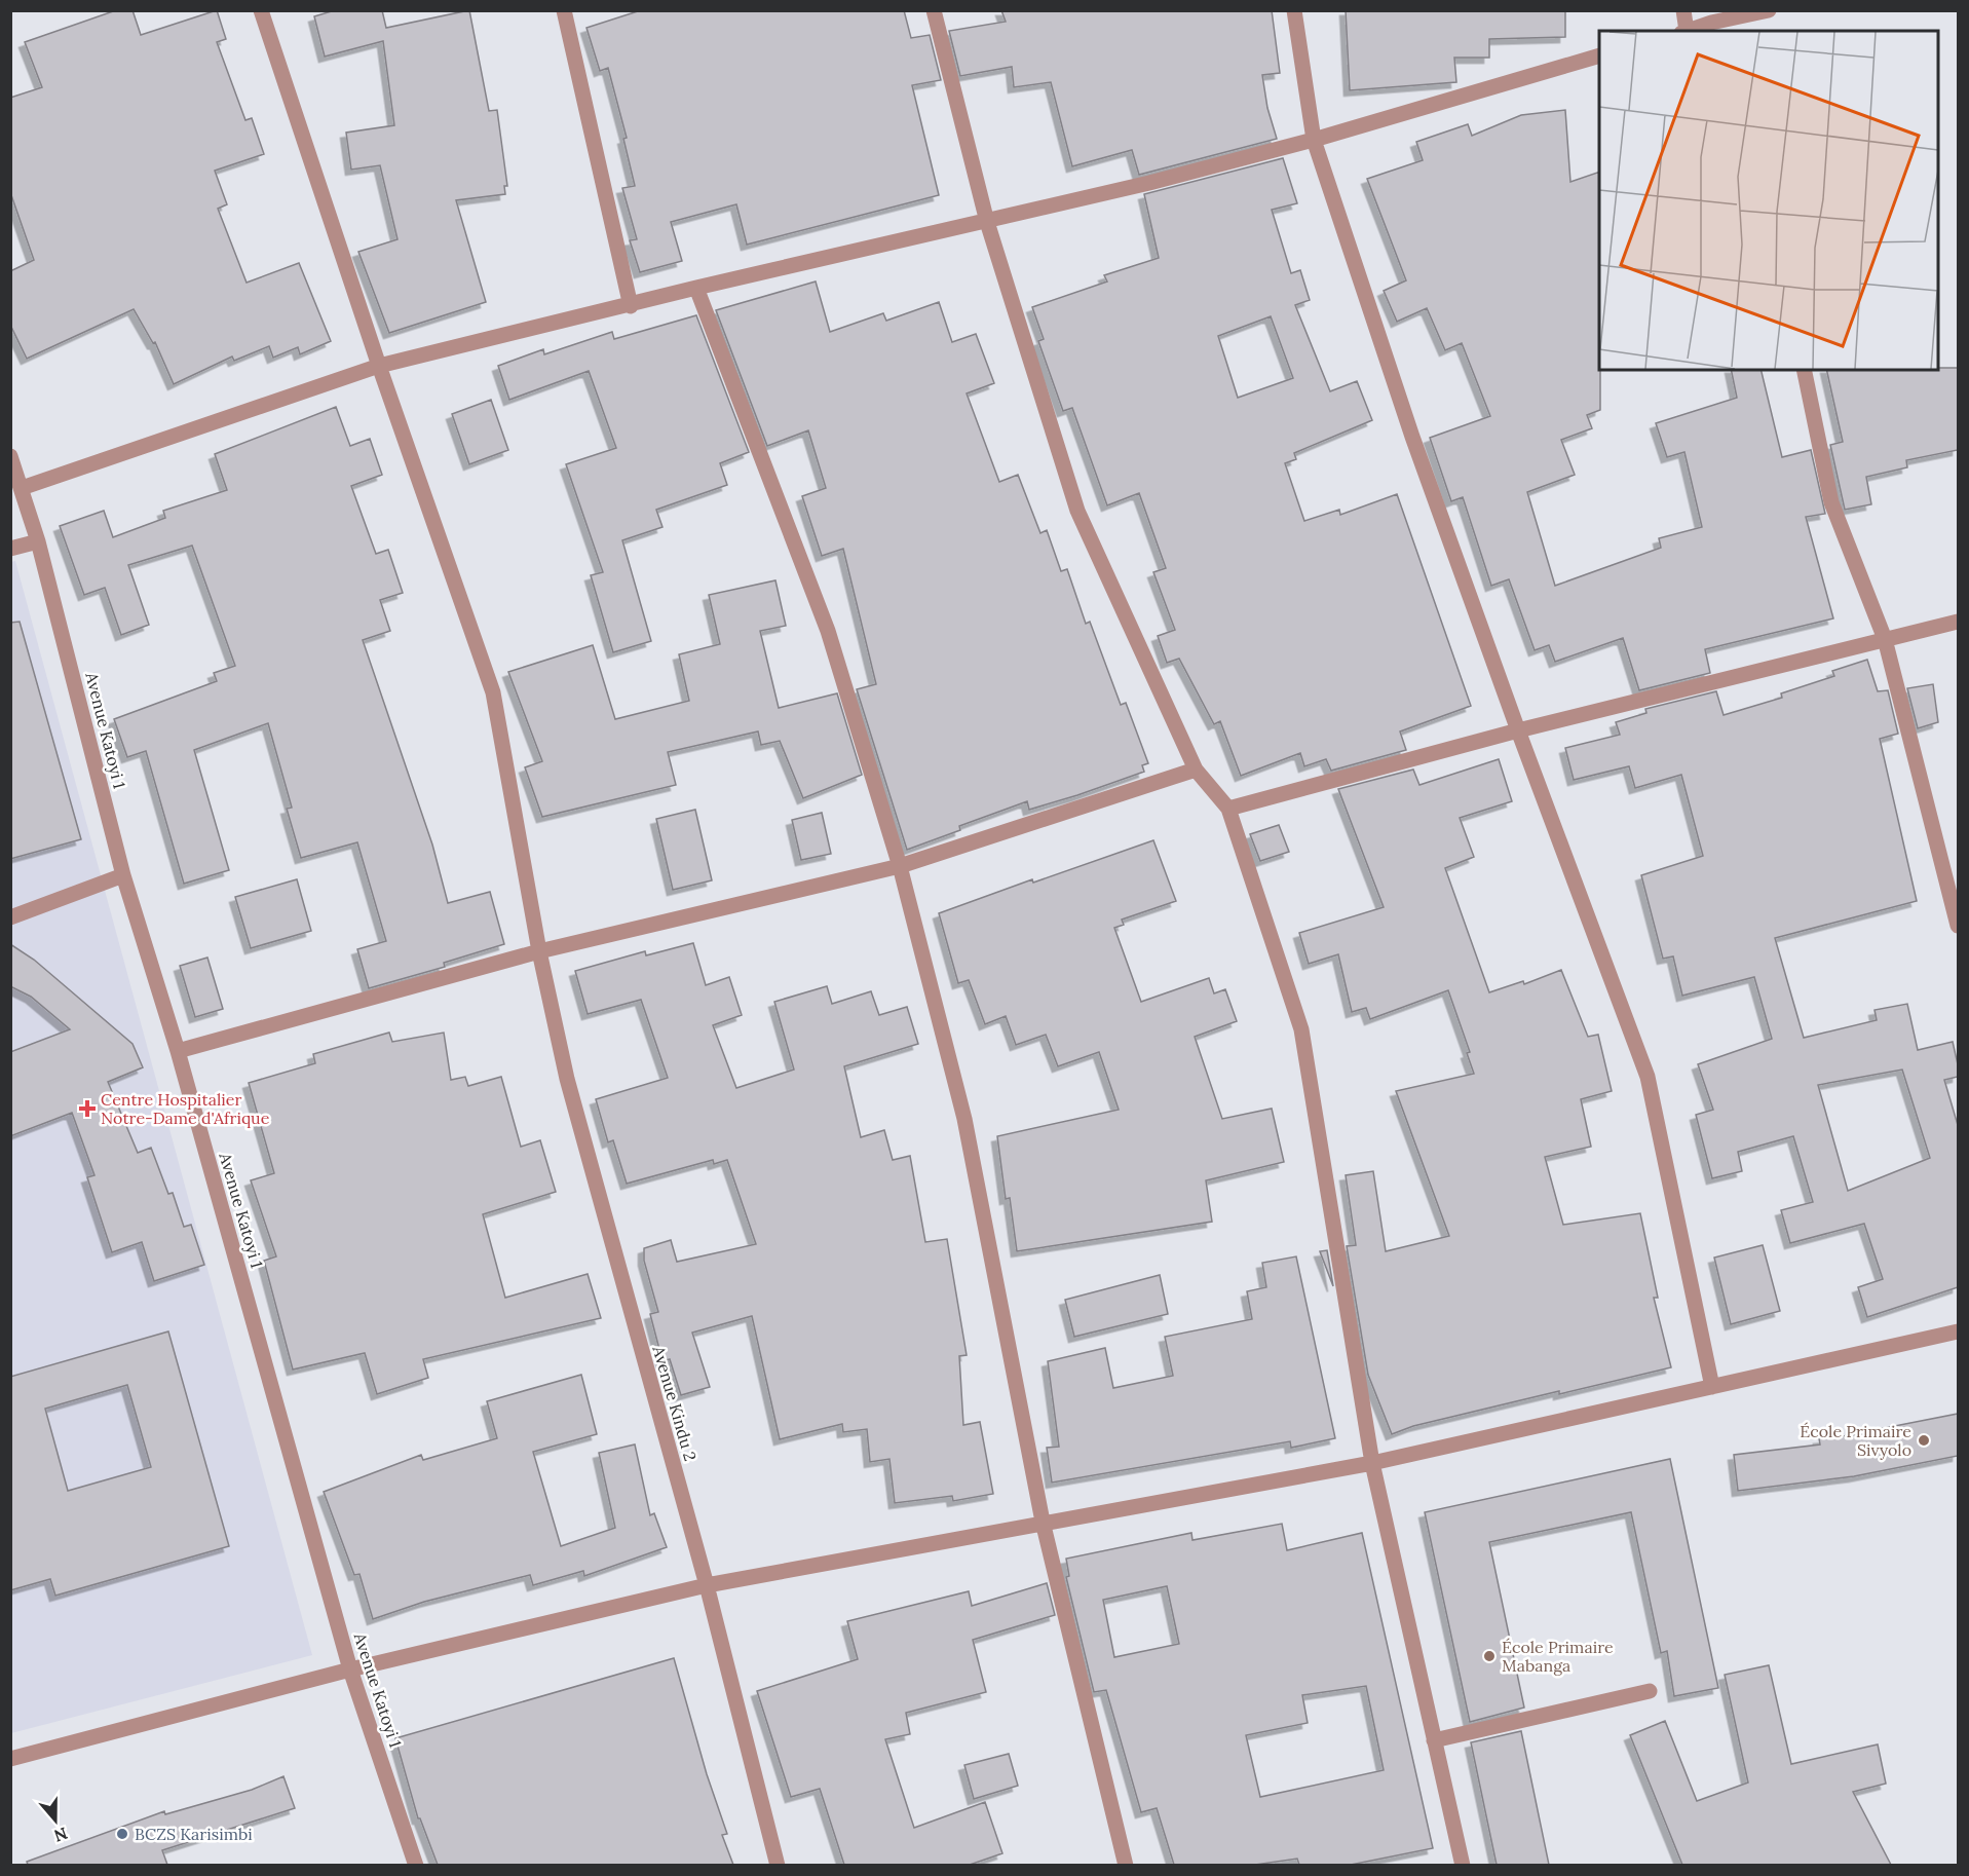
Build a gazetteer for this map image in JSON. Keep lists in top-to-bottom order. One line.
{"streets":{"street":["Avenue Katoyi 1","Avenue Kindu 2"]},"places":{"health":["Centre Hospitalier Notre-Dame d'Afrique"],"other":["École Primaire Sivyolo","École Primaire Mabanga","BCZS Karisimbi"]},"north":"bottom"}
